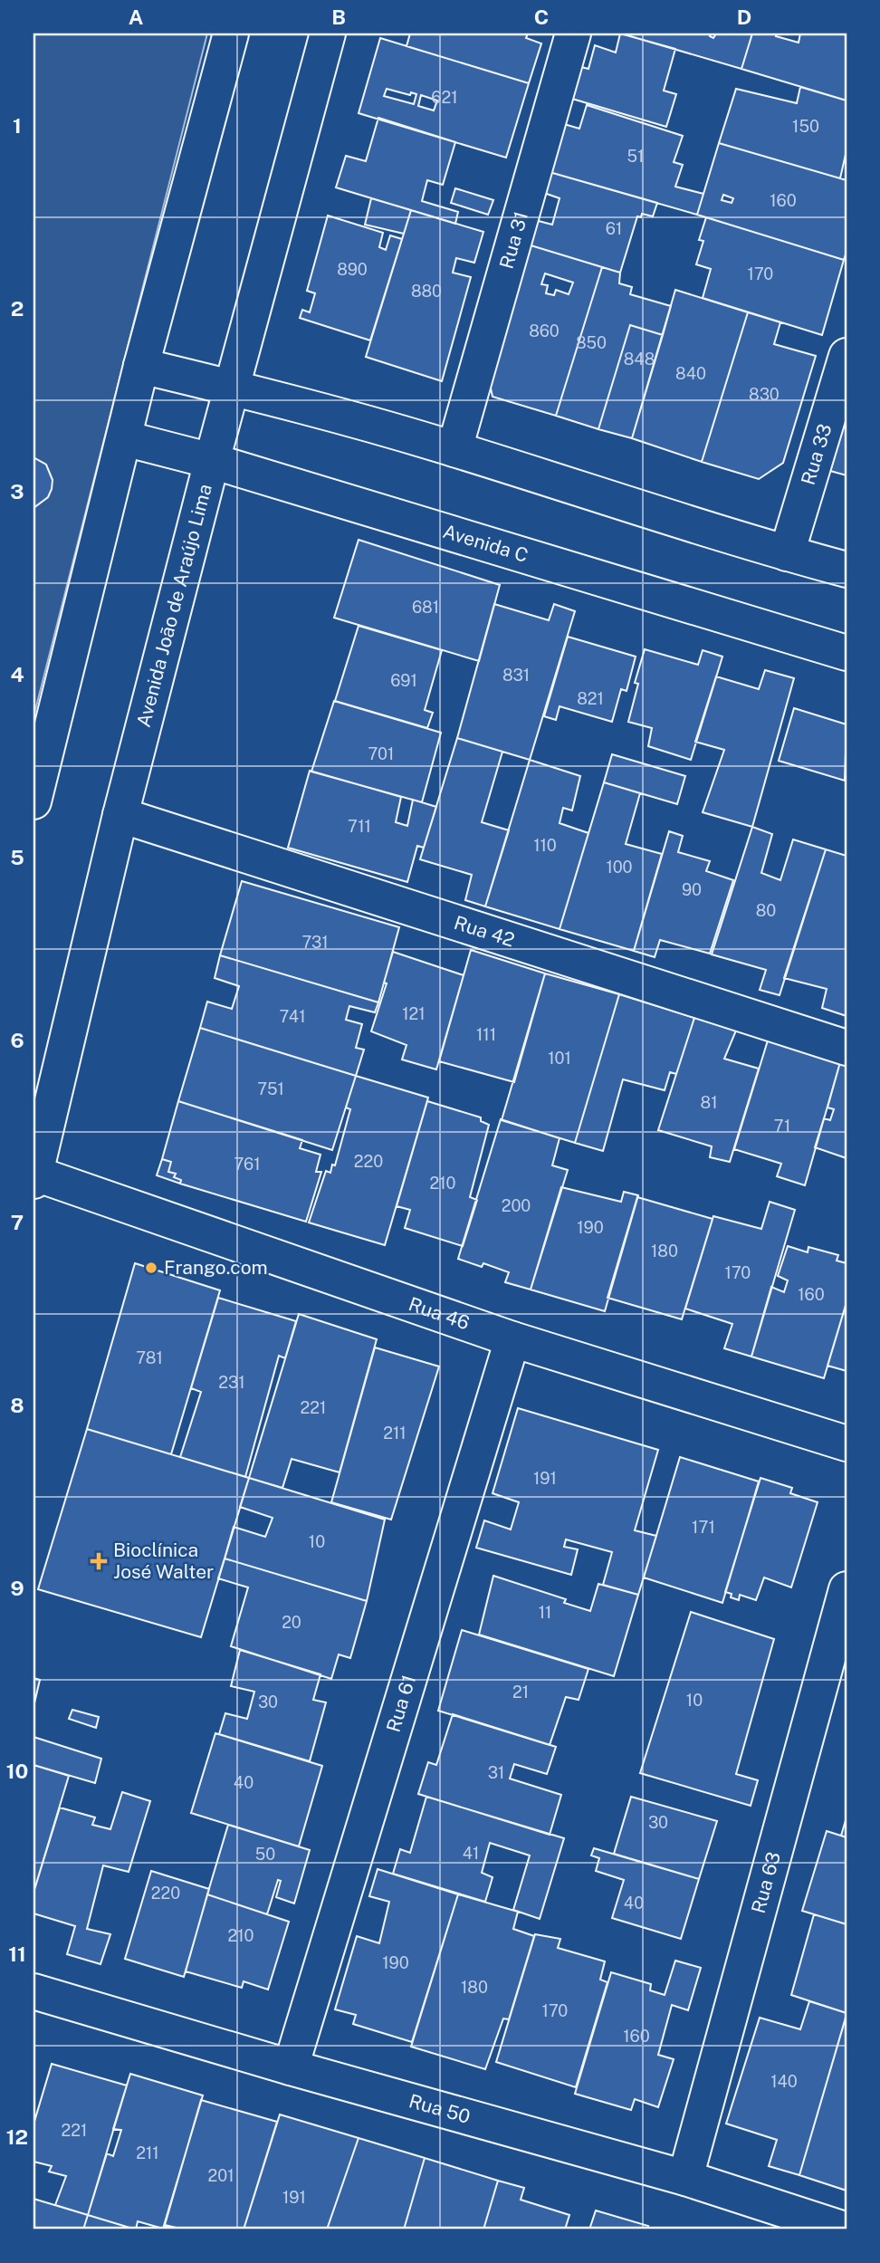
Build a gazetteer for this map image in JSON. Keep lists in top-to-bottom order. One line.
{"streets":{"street":["Rua 31","Rua 33","Avenida C","Avenida João de Araújo Lima","Rua 42","Rua 46","Rua 61","Rua 63","Rua 50"]},"crossings":[["Avenida C","Avenida João de Araújo Lima"],["Avenida João de Araújo Lima","Rua 42"],["Avenida João de Araújo Lima","Rua 46"],["Rua 46","Rua 61"],["Rua 61","Rua 50"],["Rua 63","Rua 50"]],"places":{"other":["Frango.com"],"health":["Bioclínica José Walter"]},"house_numbers":["621","150","51","160","61","890","170","880","860","850","848","840","830","681","831","691","821","701","711","110","100","90","80","731","121","741","111","101","751","81","71","220","761","210","200","190","180","170","160","781","231","221","211","191","171","10","11","20","21","10","30","31","40","30","41","50","220","40","210","190","180","170","160","140","221","211","201","191"],"grid":{"columns":["A","B","C","D"],"rows":["1","2","3","4","5","6","7","8","9","10","11","12"]}}
